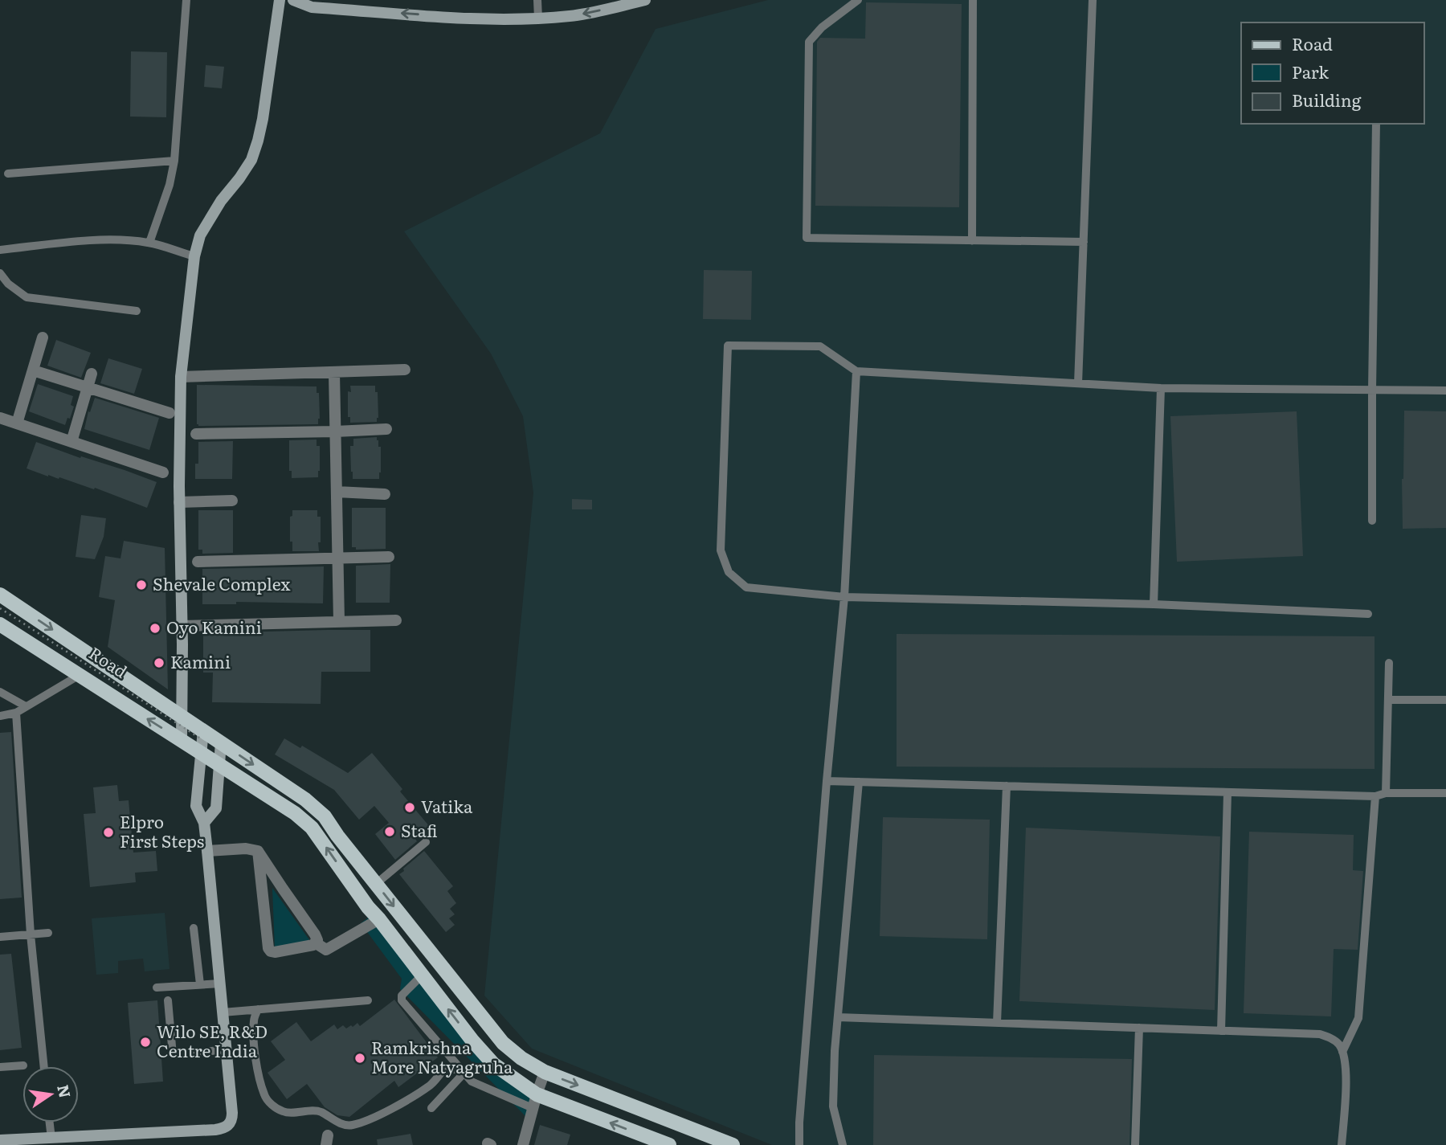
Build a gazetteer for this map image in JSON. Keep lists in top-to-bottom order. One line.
{"streets":{"path":["Road"]},"places":["Shevale Complex","Oyo Kamini","Kamini","Vatika","Stafi","Elpro First Steps","Wilo SE, R&D Centre India","Ramkrishna More Natyagruha"],"legend":["Road","Park","Building"],"north":"right"}
